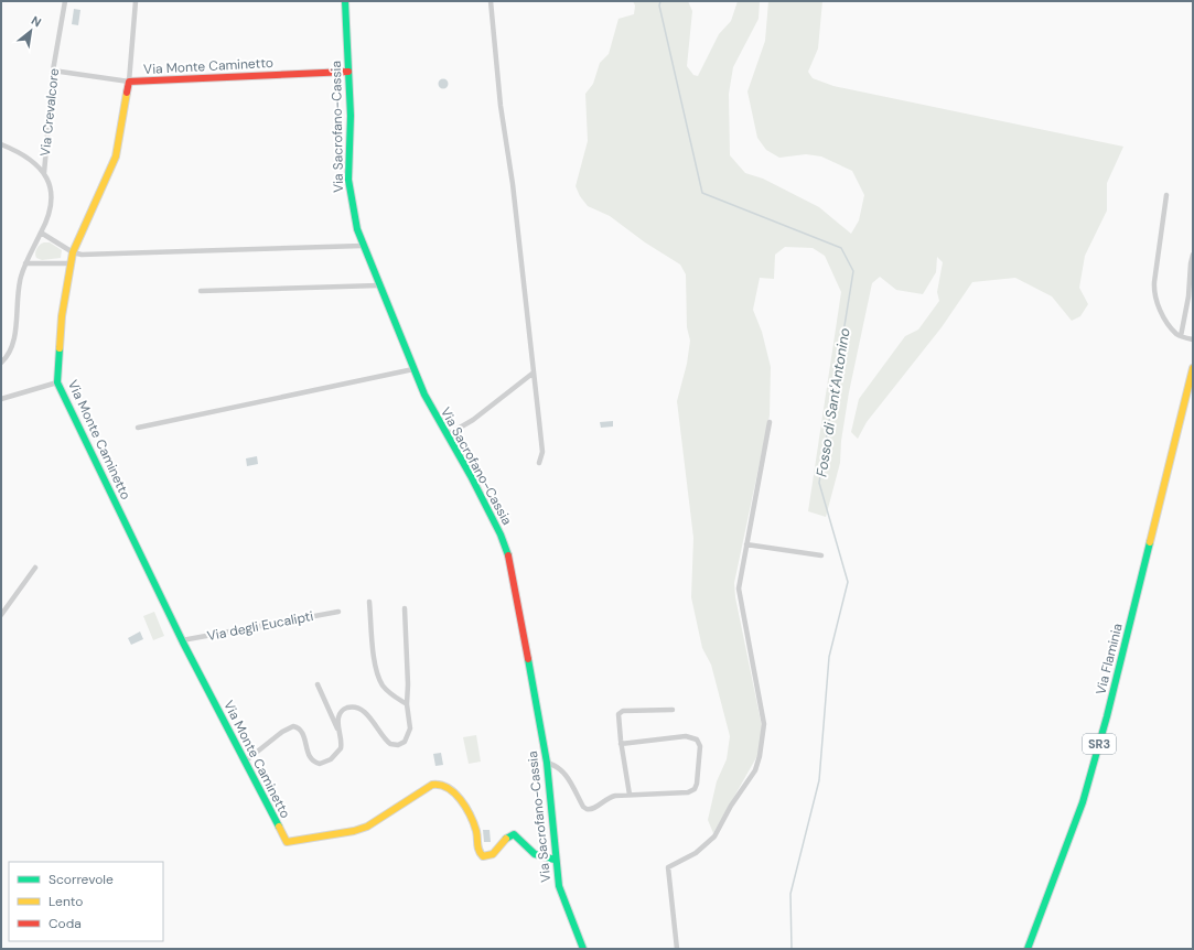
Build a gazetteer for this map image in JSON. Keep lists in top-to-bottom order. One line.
{"streets":{"street":["Via Monte Caminetto","Via Crevalcore","Via Sacrofano-Cassia","Via degli Eucalipti","Via Flaminia","SR3"]},"crossings":[["Via Monte Caminetto","Via Sacrofano-Cassia"],["Via Monte Caminetto","Via degli Eucalipti"]],"water":["Fosso di Sant'Antonino"],"legend":["Scorrevole","Lento","Coda"],"north":"top right"}
